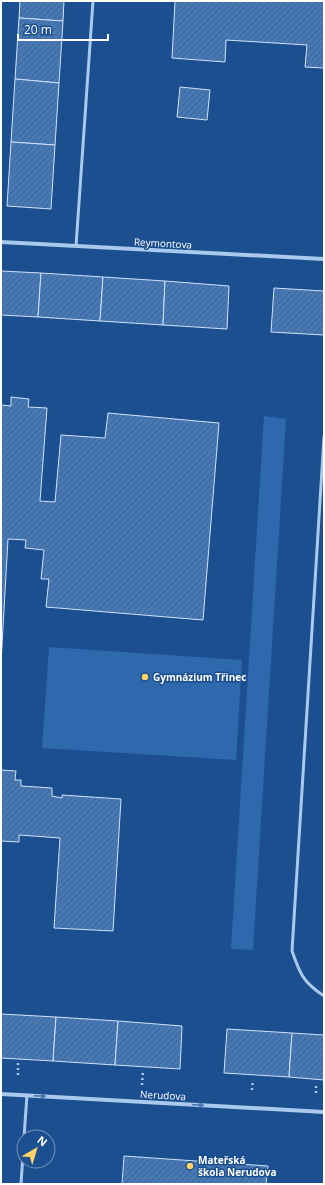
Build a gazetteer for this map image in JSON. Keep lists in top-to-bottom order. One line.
{"streets":{"street":["Reymontova","Nerudova"]},"one_way":["Nerudova"],"places":["Gymnázium Třinec","Mateřská škola Nerudova"],"scale_bar":"20 m","north":"top right"}
